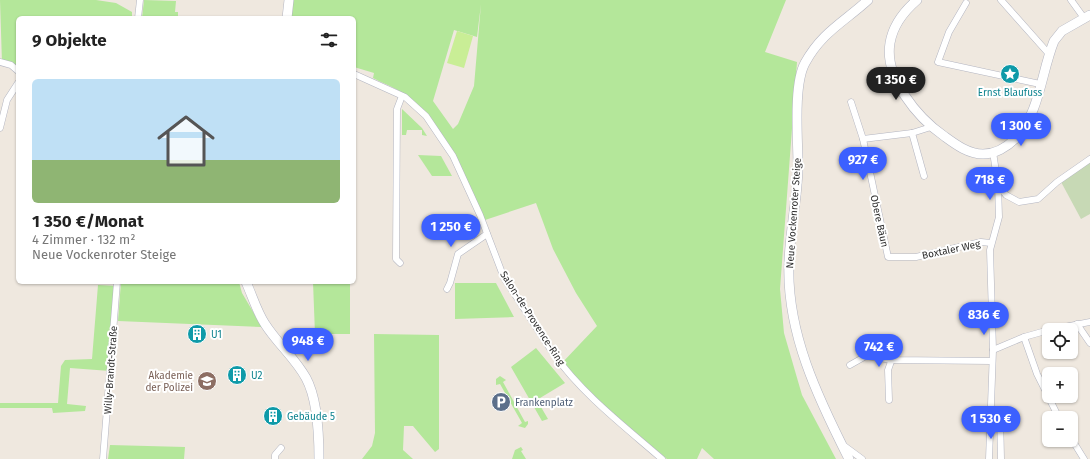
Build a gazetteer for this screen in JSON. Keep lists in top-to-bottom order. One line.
{"streets":{"main road":["Neue Vockenroter Steige"],"street":["Obere Bäun","Boxtaler Weg","Salon-de-Provence-Ring","Willy-Brandt-Straße"]},"crossings":[["Obere Bäun","Boxtaler Weg"]],"places":{"place":["Ernst Blaufuss"],"building":["U1","U2","Gebäude 5"],"school or university":["Akademie der Polizei"],"parking":["Frankenplatz"]},"page":{"heading":"9 Objekte","list":[{"name":"1 350 €/Monat","note":"4 Zimmer · 132 m² · Neue Vockenroter Steige"}],"price":["1 350 €","1 300 €","927 €","718 €","1 250 €","836 €","948 €","742 €","1 530 €"],"map_buttons":["+","−"]}}
